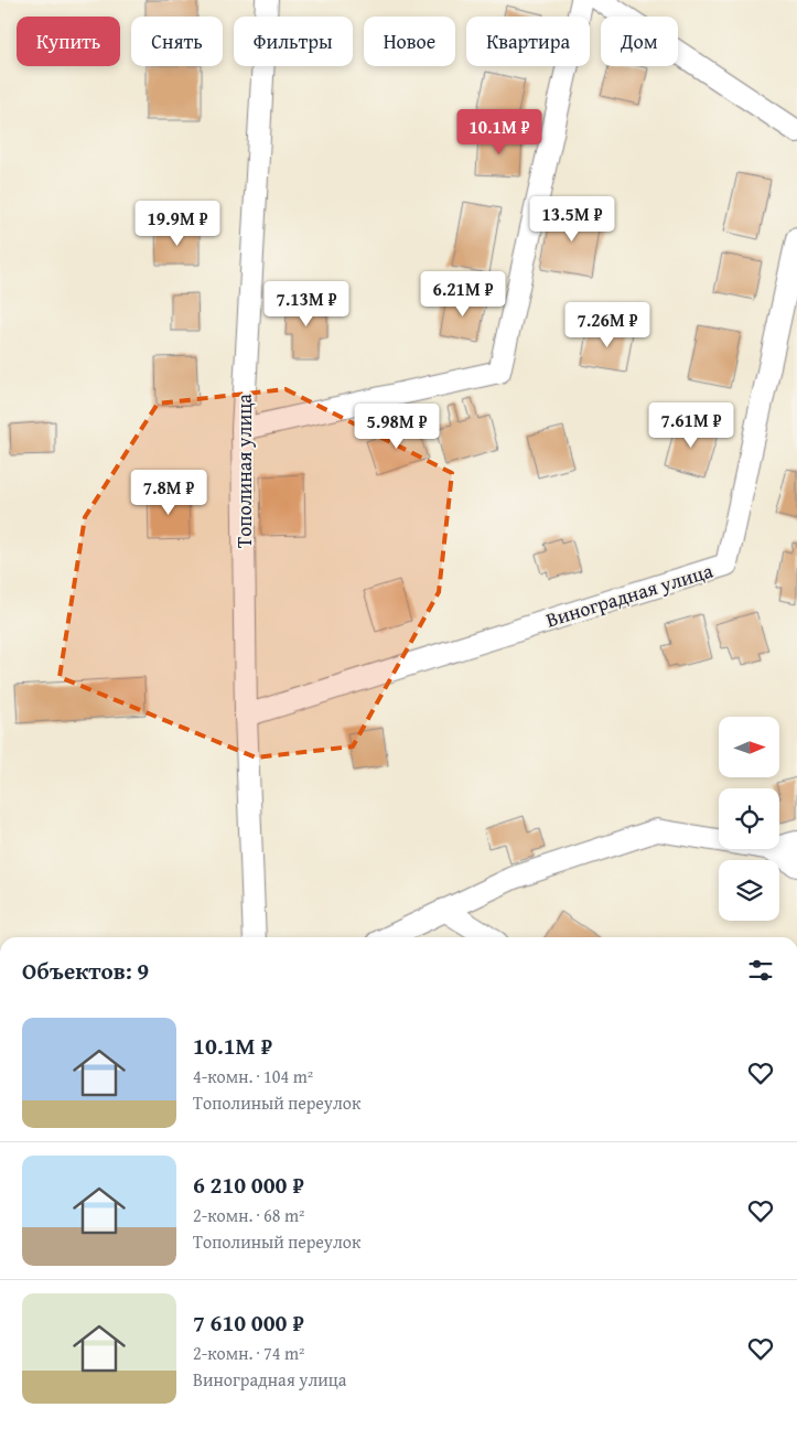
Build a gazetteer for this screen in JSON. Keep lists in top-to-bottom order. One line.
{"streets":{"street":["Тополиная улица","Виноградная улица"]},"crossings":[["Тополиная улица","Виноградная улица"]],"north":"right","page":{"chip":["Купить","Снять","Фильтры","Новое","Квартира","Дом"],"price":["10.1M ₽","13.5M ₽","19.9M ₽","6.21M ₽","7.13M ₽","7.26M ₽","7.61M ₽","5.98M ₽","7.8M ₽"],"heading":"Объектов: 9","list":[{"name":"10.1M ₽","note":"4-комн. · 104 m² · Тополиный переулок"},{"name":"6 210 000 ₽","note":"2-комн. · 68 m² · Тополиный переулок"},{"name":"7 610 000 ₽","note":"2-комн. · 74 m² · Виноградная улица"}]}}
